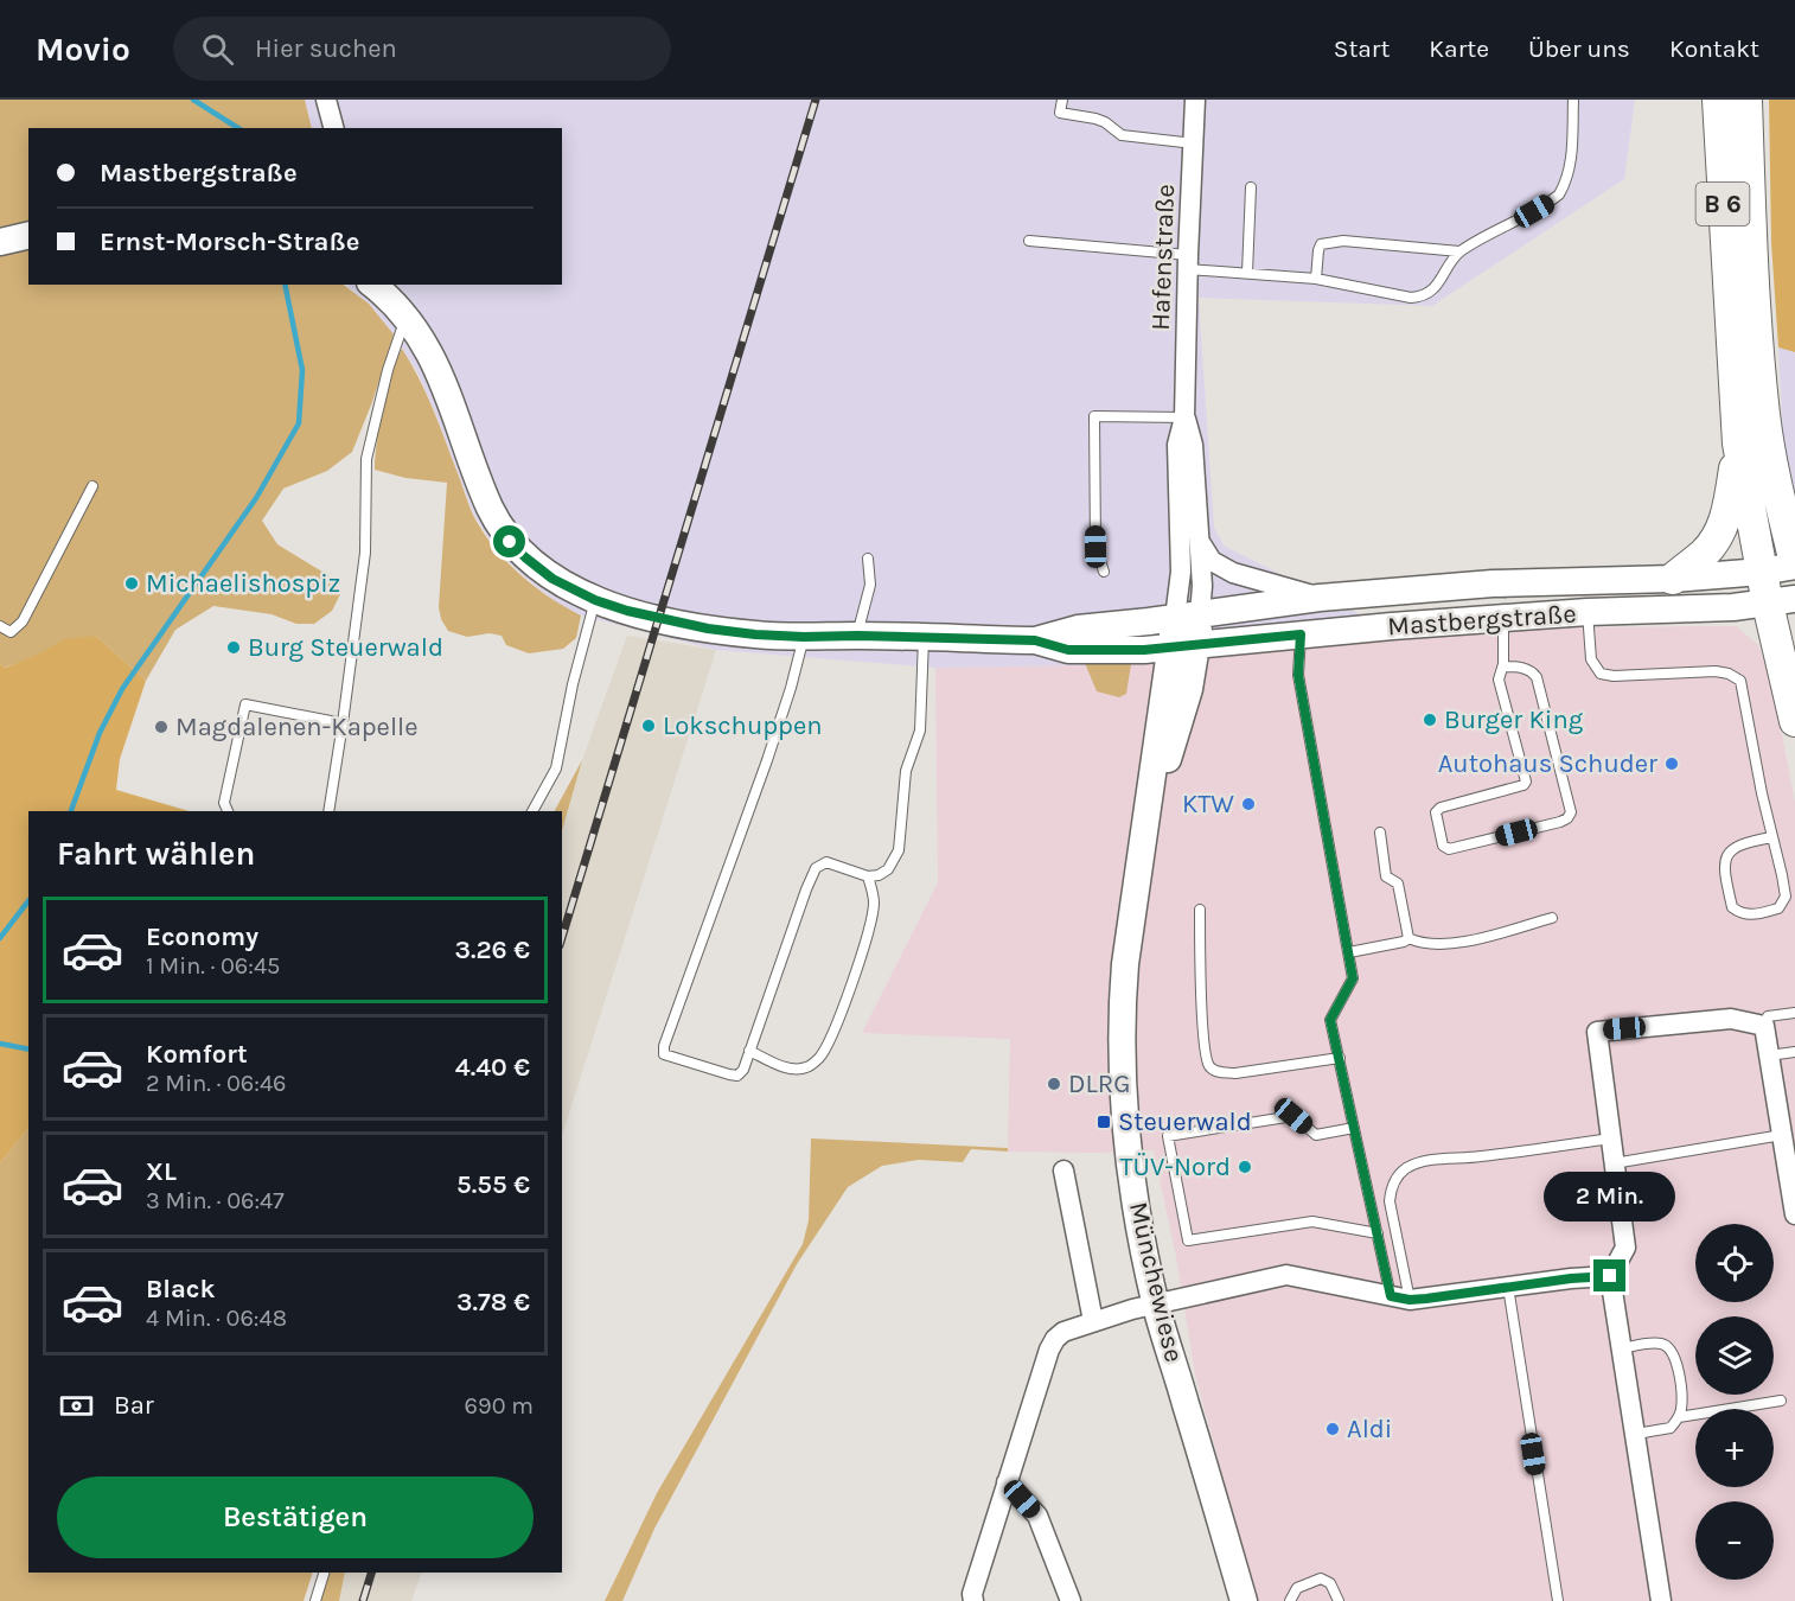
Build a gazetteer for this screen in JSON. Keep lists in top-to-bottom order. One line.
{"streets":{"main road":["B 6","Mastbergstraße","Münchewiese"],"street":["Hafenstraße"]},"crossings":[["B 6","Mastbergstraße"],["Hafenstraße","Mastbergstraße"],["Mastbergstraße","Münchewiese"]],"places":{"other":["Michaelishospiz","Burg Steuerwald","Burger King","Lokschuppen","Magdalenen-Kapelle","Autohaus Schuder","KTW","DLRG","TÜV-Nord","Aldi"],"transit":["Steuerwald"]},"page":{"header":"Movio","search":"Hier suchen","nav":["Start","Karte","Über uns","Kontakt"],"banner":["Mastbergstraße","Ernst-Morsch-Straße"],"heading":"Fahrt wählen","list":[{"name":"Economy","note":"1 Min. · 06:45","value":"3.26 €"},{"name":"Komfort","note":"2 Min. · 06:46","value":"4.40 €"},{"name":"XL","note":"3 Min. · 06:47","value":"5.55 €"},{"name":"Black","note":"4 Min. · 06:48","value":"3.78 €"}],"bubble":"2 Min.","map_buttons":["+","−"],"pay":["Bar","690 m"],"buttons":"Bestätigen"}}
